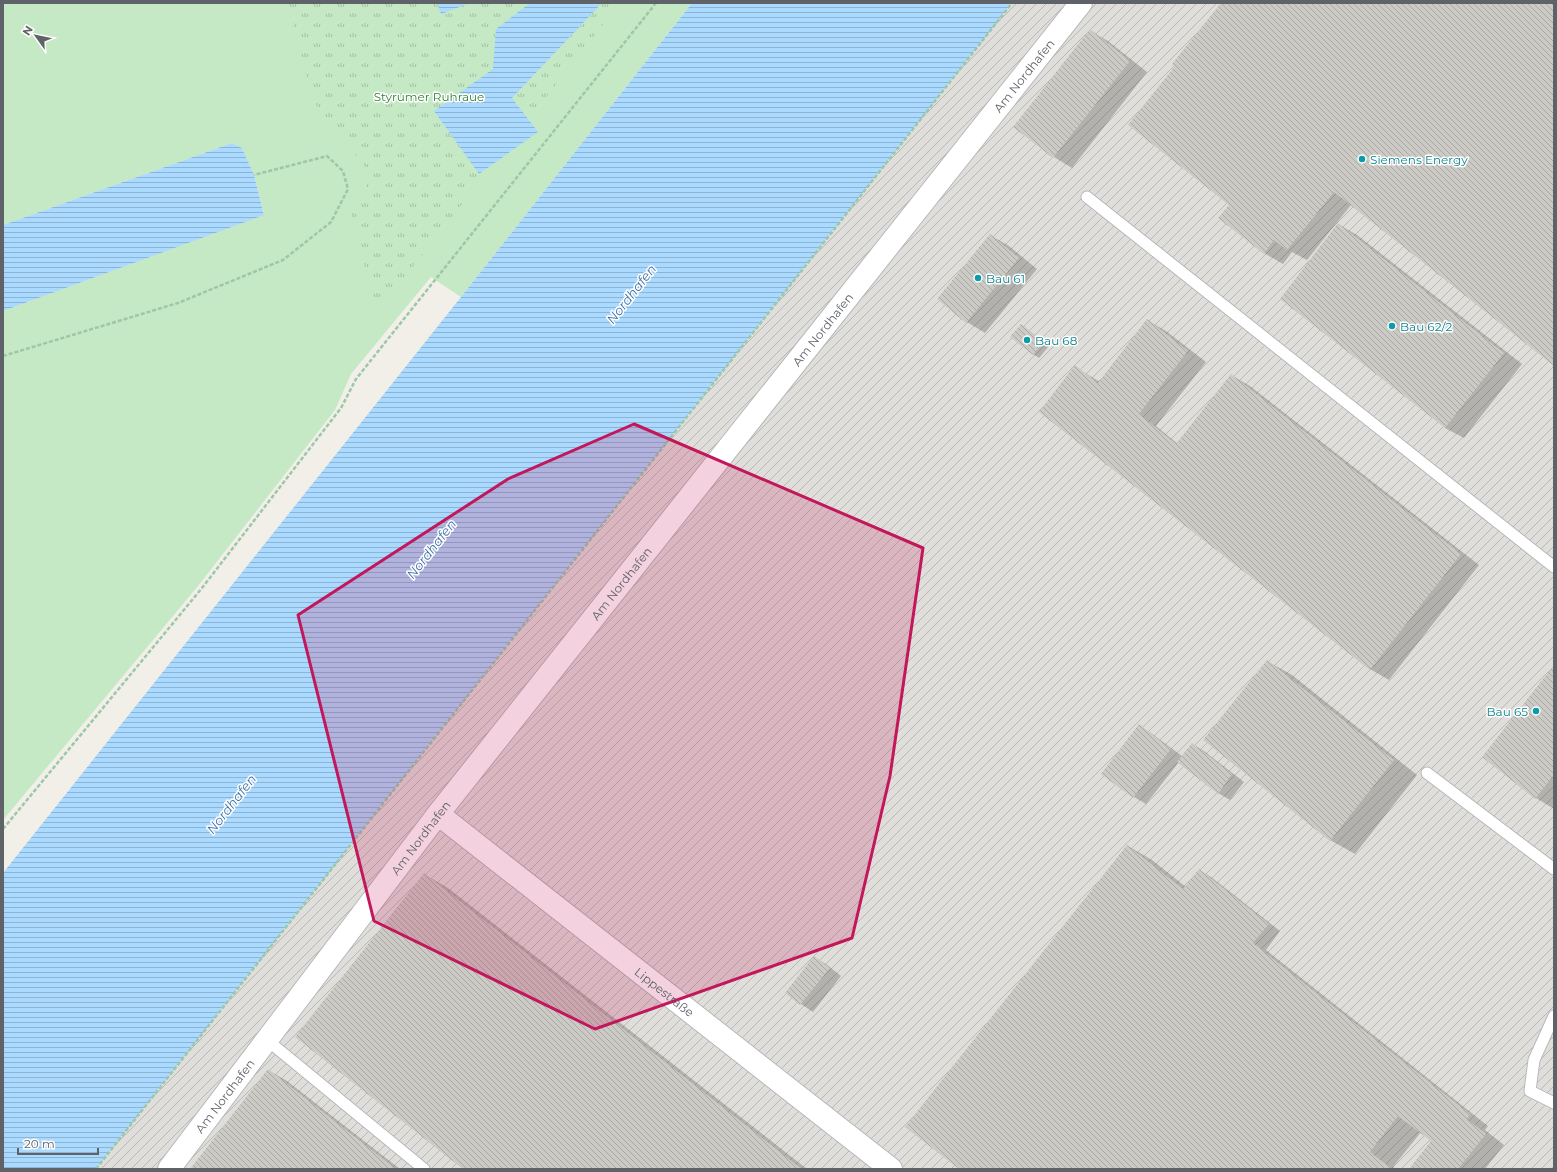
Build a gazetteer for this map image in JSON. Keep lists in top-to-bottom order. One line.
{"streets":{"street":["Am Nordhafen","Lippestraße"]},"crossings":[["Am Nordhafen","Lippestraße"]],"water":["Nordhafen"],"parks":["Styrumer Ruhraue"],"places":["Siemens Energy","Bau 61","Bau 62/2","Bau 68","Bau 65"],"scale_bar":"20 m","north":"top left"}
